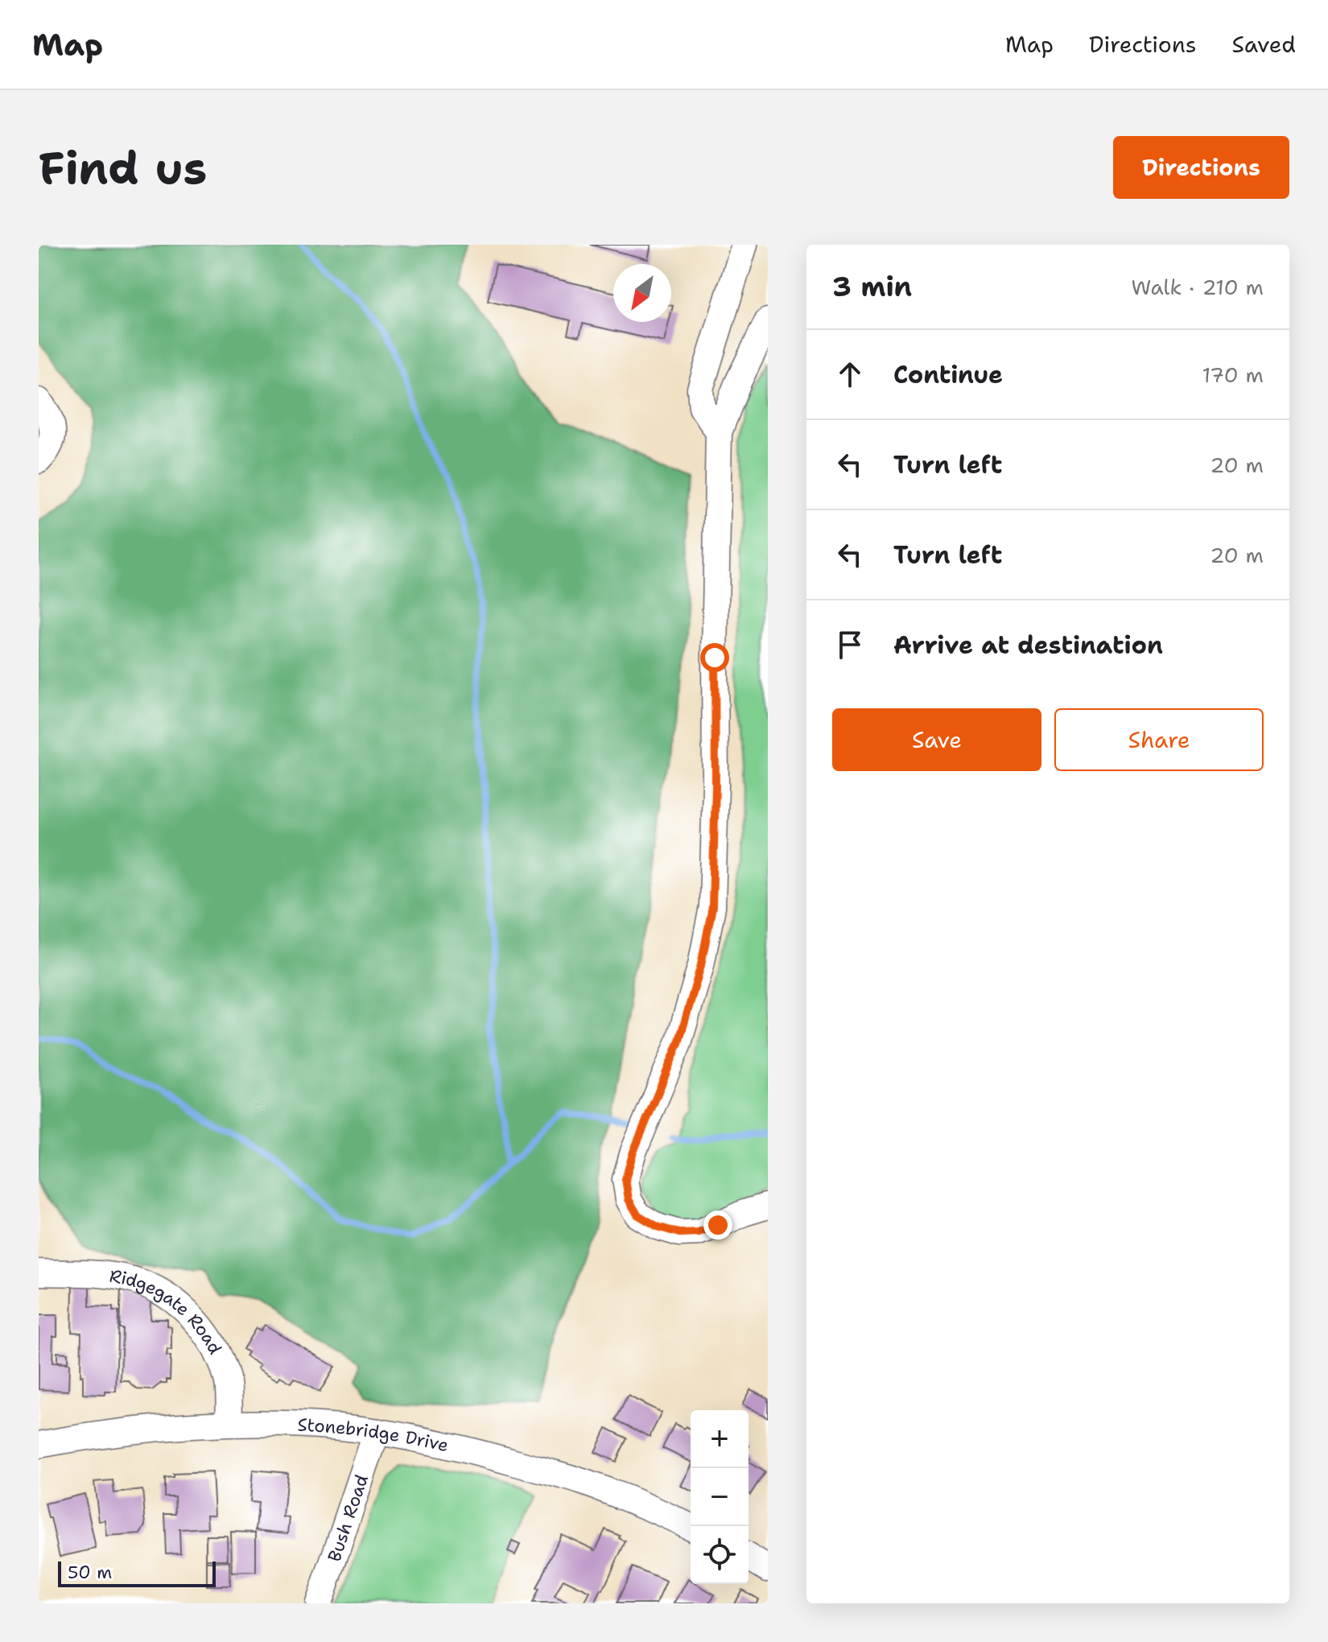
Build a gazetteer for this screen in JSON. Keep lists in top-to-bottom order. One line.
{"streets":{"street":["Ridgegate Road","Stonebridge Drive","Bush Road"]},"crossings":[["Ridgegate Road","Stonebridge Drive"],["Stonebridge Drive","Bush Road"]],"scale_bar":"50 m","north":"bottom left","page":{"header":"Map","nav":["Map","Directions","Saved"],"buttons":["Directions",["Save","Share"]],"title":"Find us","heading":["3 min","Walk · 210 m"],"list":[["Continue","170 m"],["Turn left","20 m"],["Turn left","20 m"],"Arrive at destination"],"map_buttons":["+","−"],"scale":"50 m"}}
